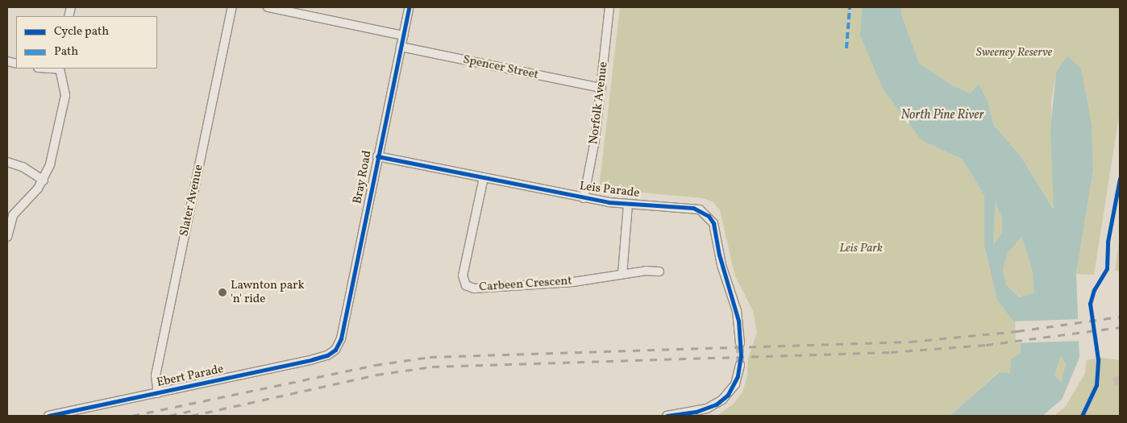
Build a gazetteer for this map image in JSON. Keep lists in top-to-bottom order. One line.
{"streets":{"street":["Spencer Street","Norfolk Avenue","Bray Road","Leis Parade","Slater Avenue","Carbeen Crescent","Ebert Parade"]},"crossings":[["Spencer Street","Norfolk Avenue"],["Spencer Street","Bray Road"],["Norfolk Avenue","Leis Parade"],["Bray Road","Leis Parade"],["Bray Road","Ebert Parade"],["Leis Parade","Carbeen Crescent"],["Slater Avenue","Ebert Parade"]],"water":["North Pine River"],"parks":["Sweeney Reserve","Leis Park"],"places":["Lawnton park 'n' ride"],"legend":["Cycle path","Path"]}
